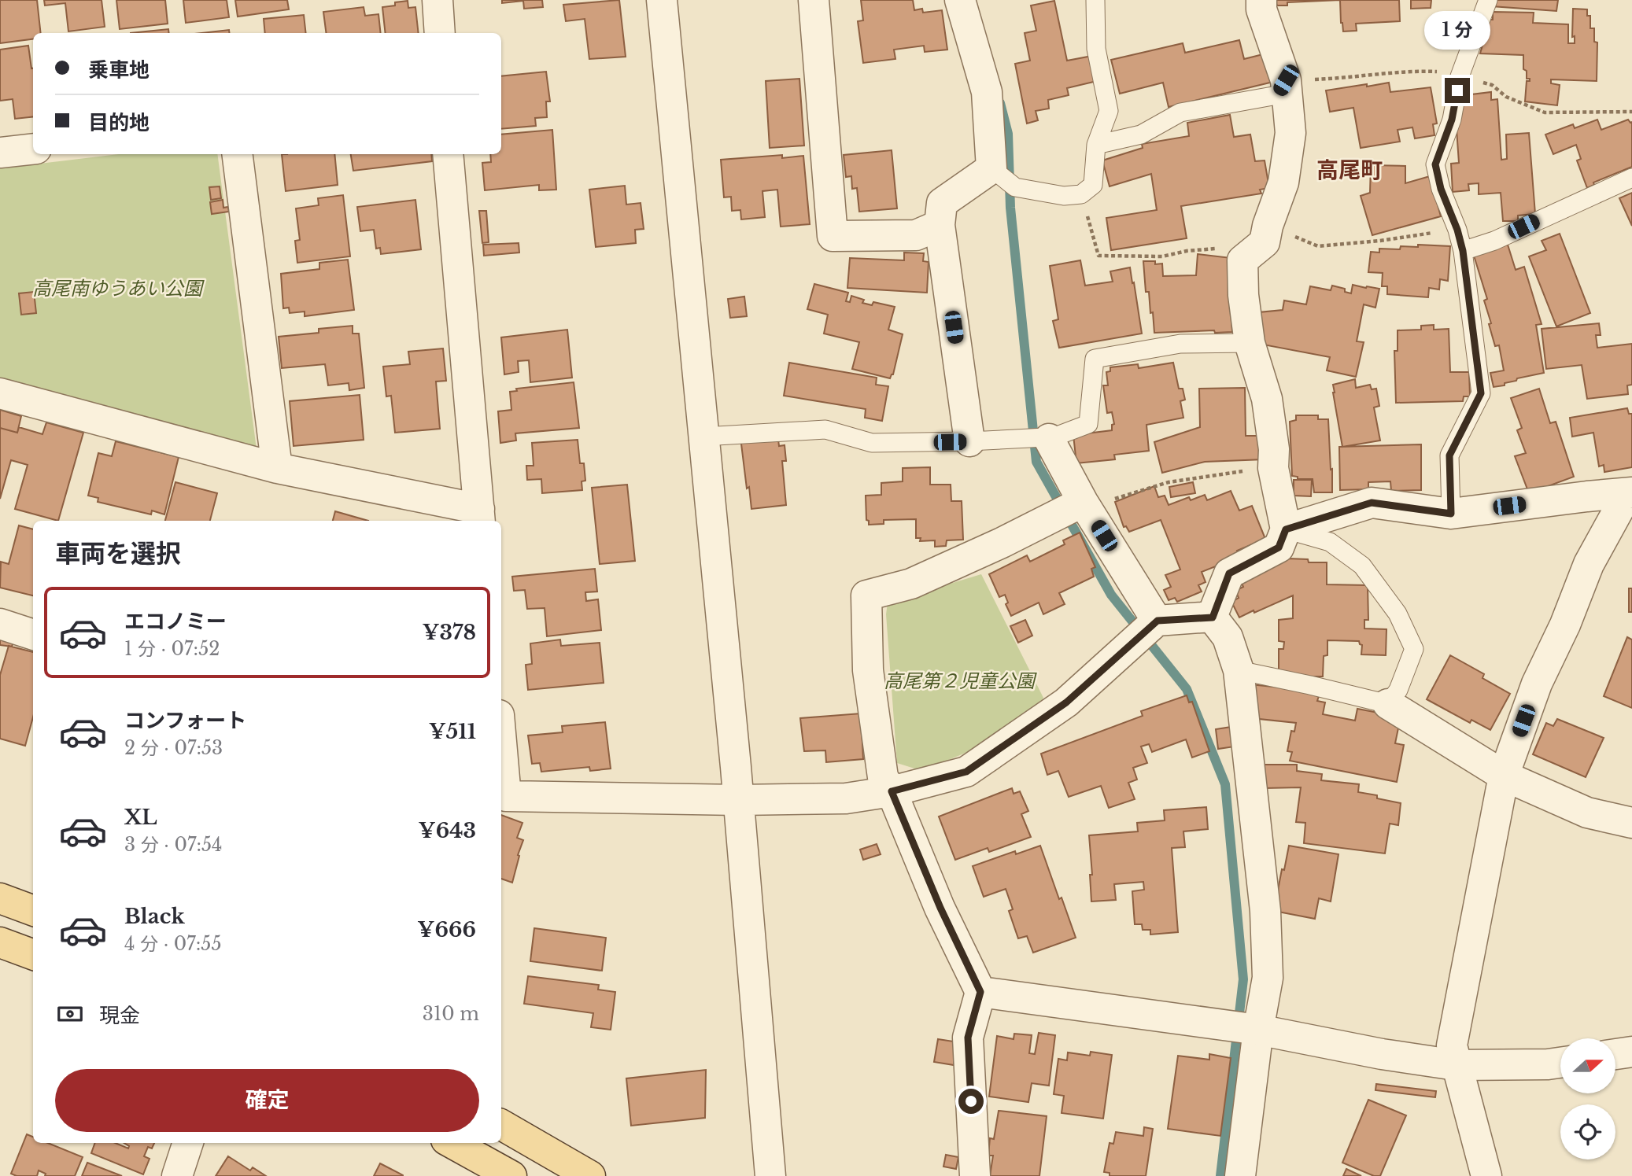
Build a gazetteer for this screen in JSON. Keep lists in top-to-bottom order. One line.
{"districts":["高尾町"],"parks":["高尾南ゆうあい公園","高尾第２児童公園"],"north":"right","page":{"bubble":"1 分","banner":["乗車地","目的地"],"heading":"車両を選択","list":[{"name":"エコノミー","note":"1 分 · 07:52","value":"¥378"},{"name":"コンフォート","note":"2 分 · 07:53","value":"¥511"},{"name":"XL","note":"3 分 · 07:54","value":"¥643"},{"name":"Black","note":"4 分 · 07:55","value":"¥666"}],"pay":["現金","310 m"],"buttons":"確定"}}
